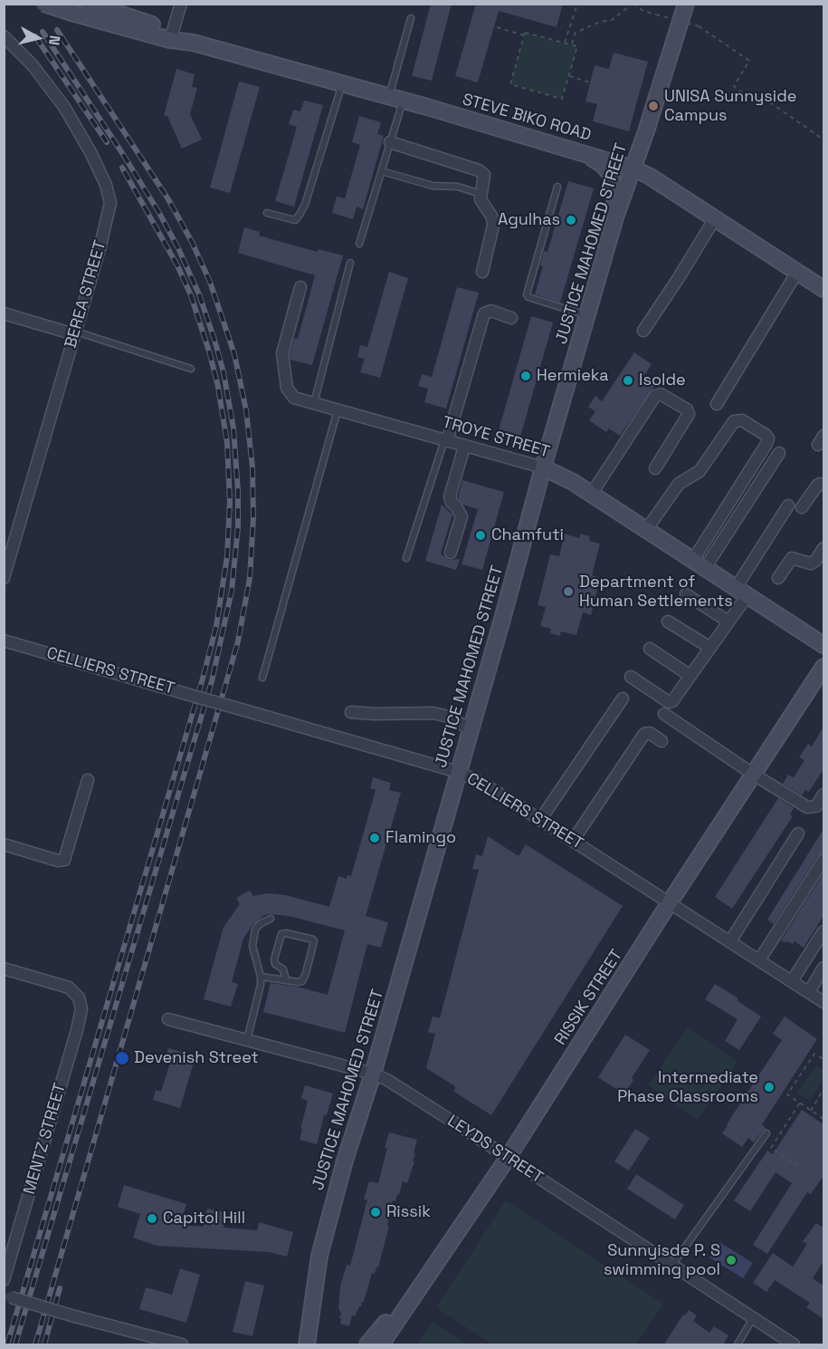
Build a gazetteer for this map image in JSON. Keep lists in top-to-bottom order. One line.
{"streets":{"main road":["STEVE BIKO ROAD","JUSTICE MAHOMED STREET","TROYE STREET","RISSIK STREET"],"street":["BEREA STREET","CELLIERS STREET","MENTZ STREET","LEYDS STREET"]},"crossings":[["STEVE BIKO ROAD","JUSTICE MAHOMED STREET"],["JUSTICE MAHOMED STREET","TROYE STREET"],["JUSTICE MAHOMED STREET","CELLIERS STREET"],["JUSTICE MAHOMED STREET","LEYDS STREET"],["CELLIERS STREET","RISSIK STREET"],["RISSIK STREET","LEYDS STREET"]],"places":["UNISA Sunnyside Campus","Agulhas","Hermieka","Isolde","Chamfuti","Department of Human Settlements","Flamingo","Devenish Street","Intermediate Phase Classrooms","Rissik","Capitol Hill","Sunnyisde P. S swimming pool"],"north":"right"}
